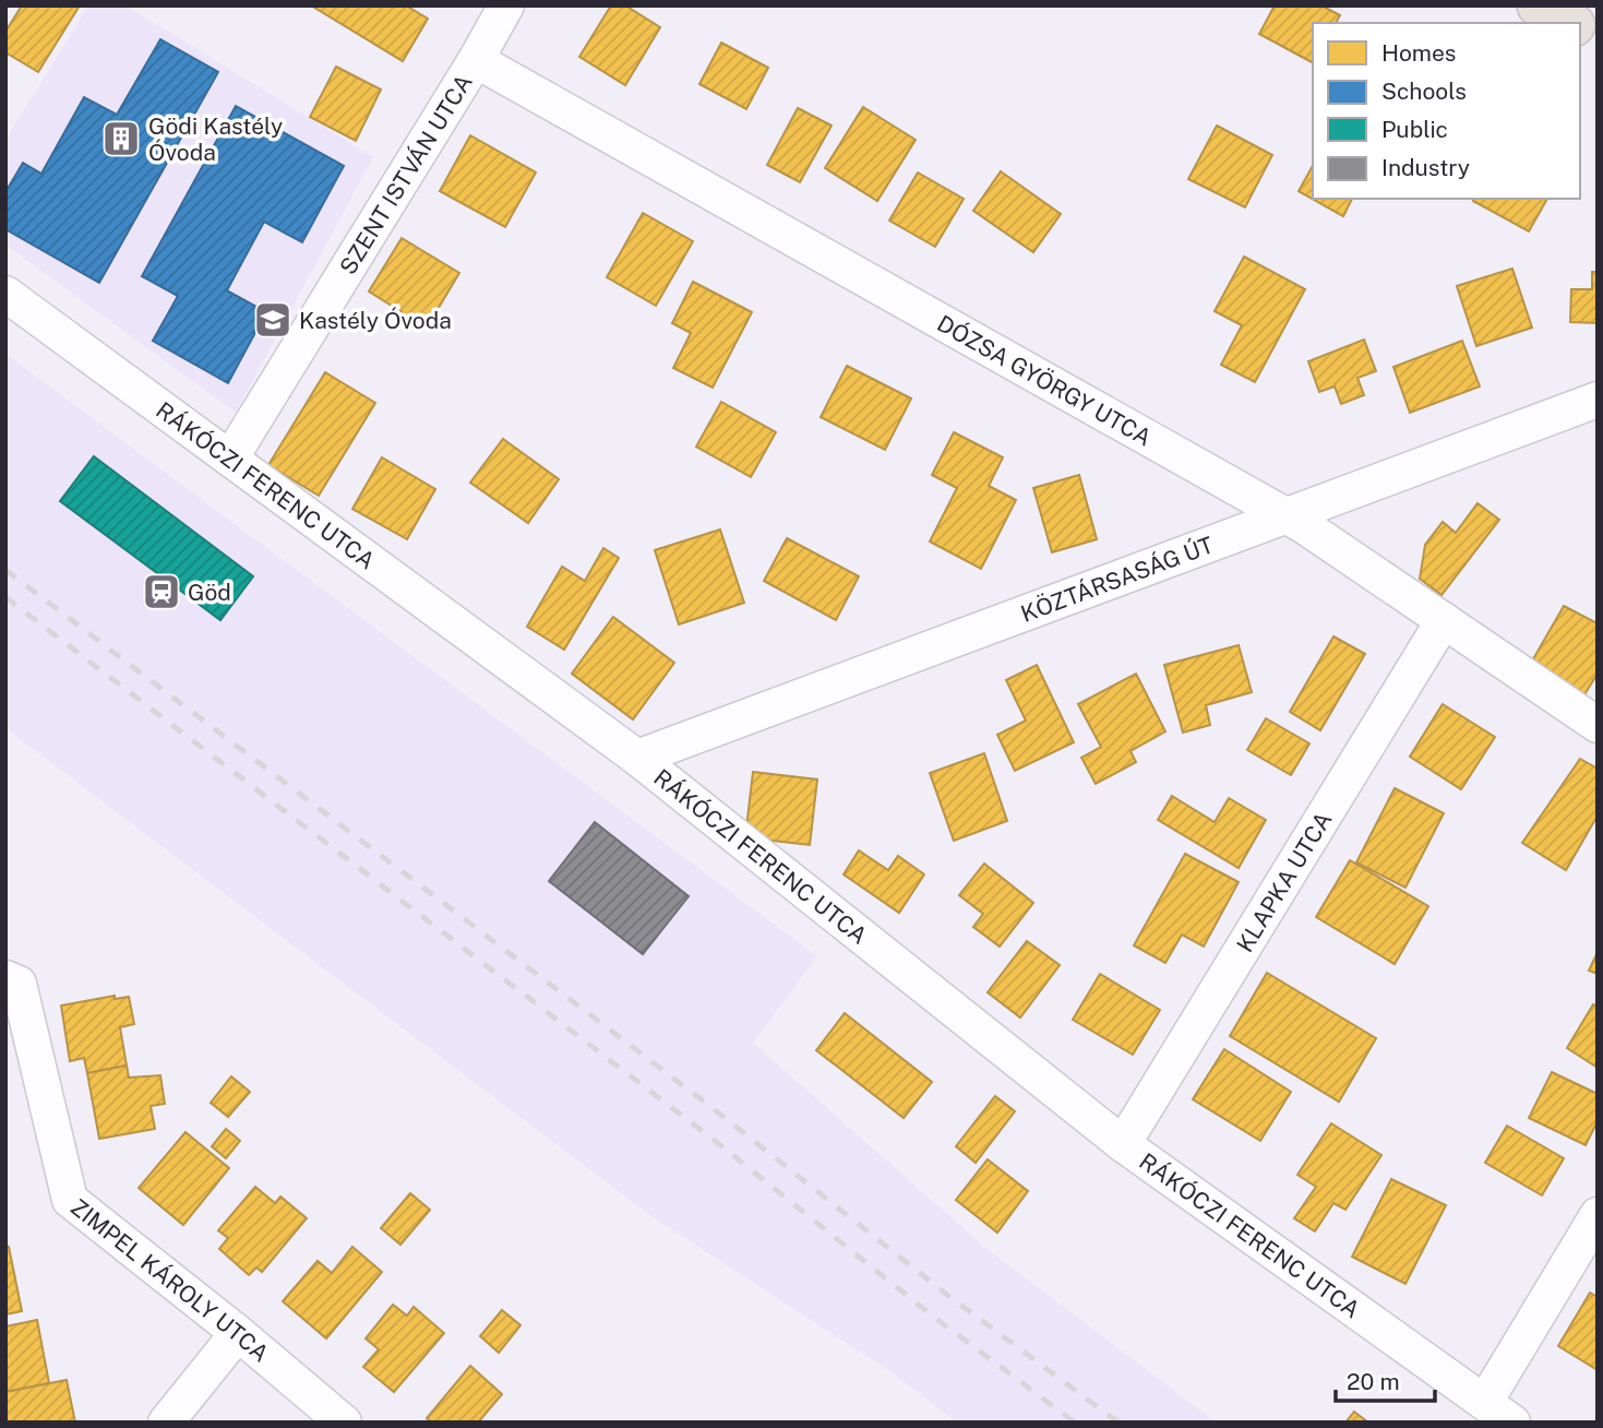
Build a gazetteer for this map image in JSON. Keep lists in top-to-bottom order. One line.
{"streets":{"street":["SZENT ISTVÁN UTCA","DÓZSA GYÖRGY UTCA","RÁKÓCZI FERENC UTCA","KÖZTÁRSASÁG ÚT","KLAPKA UTCA","ZIMPEL KÁROLY UTCA"]},"crossings":[["SZENT ISTVÁN UTCA","DÓZSA GYÖRGY UTCA"],["SZENT ISTVÁN UTCA","RÁKÓCZI FERENC UTCA"],["DÓZSA GYÖRGY UTCA","KÖZTÁRSASÁG ÚT"],["DÓZSA GYÖRGY UTCA","KLAPKA UTCA"],["RÁKÓCZI FERENC UTCA","KÖZTÁRSASÁG ÚT"],["RÁKÓCZI FERENC UTCA","KLAPKA UTCA"]],"places":{"building":["Gödi Kastély Óvoda"],"school or university":["Kastély Óvoda"],"station":["Göd"]},"legend":["Homes","Schools","Public","Industry"],"scale_bar":"20 m"}
